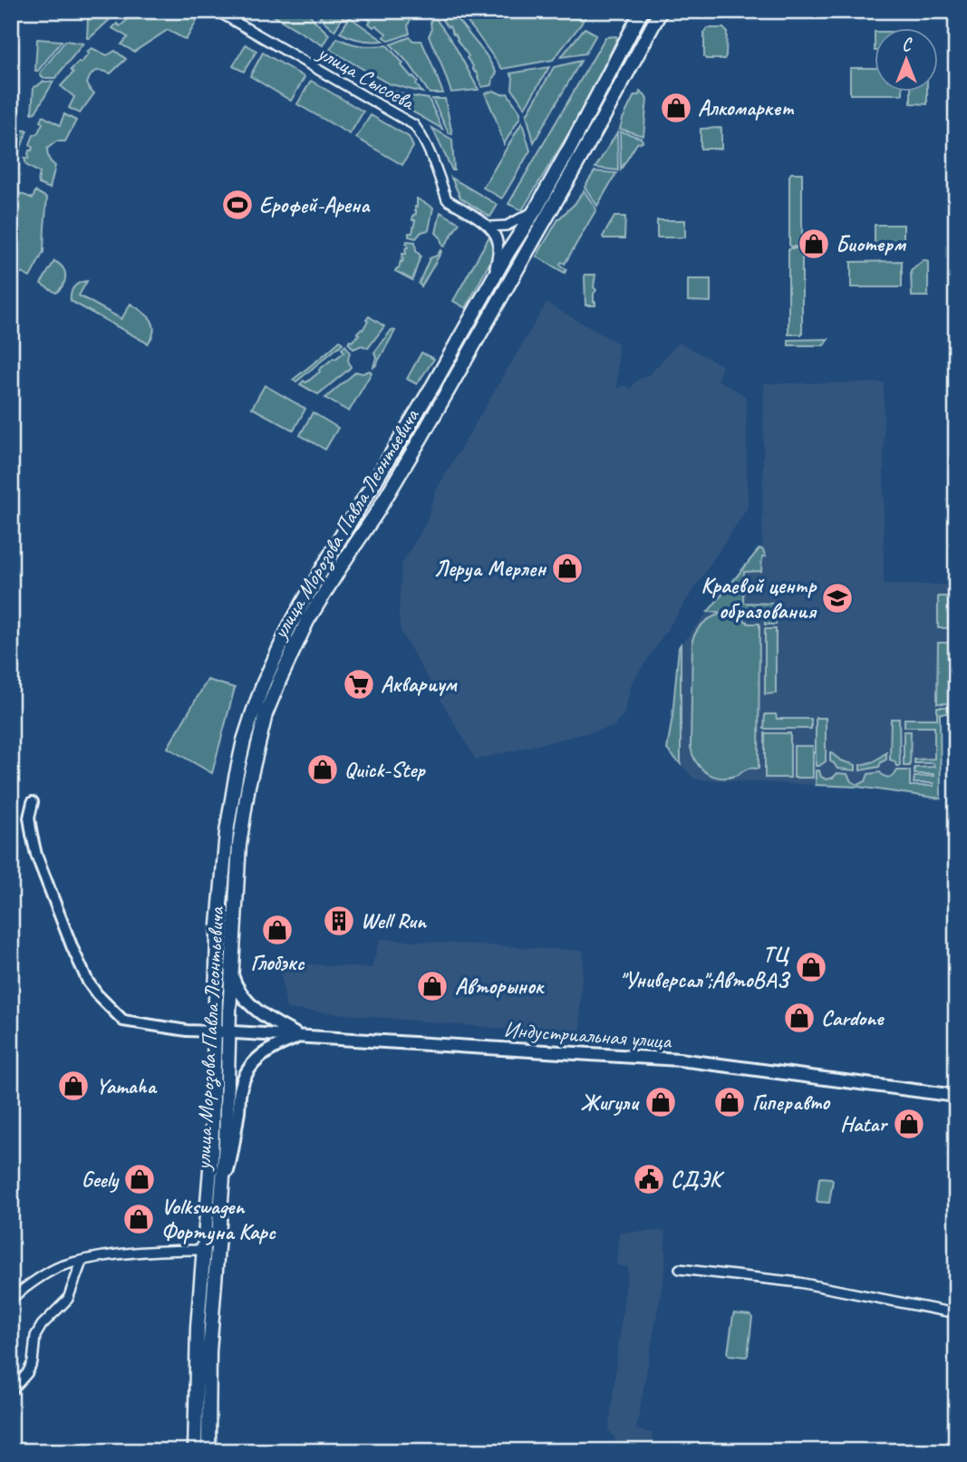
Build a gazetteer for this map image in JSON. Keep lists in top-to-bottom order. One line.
{"streets":{"main road":["улица Морозова Павла Леонтьевича","Индустриальная улица"],"street":["улица Сысоева"]},"crossings":[["улица Морозова Павла Леонтьевича","Индустриальная улица"]],"places":{"shop":["Алкомаркет","Биотерм","Леруа Мерлен","Quick-Step","Глобэкс","ТЦ \"Универсал\";АвтоВАЗ","Авторынок","Cardone","Yamaha","Жигули","Гиперавто","Hatar","Geely","Volkswagen Фортуна Карс"],"sports":["Ерофей-Арена"],"school or university":["Краевой центр образования"],"supermarket":["Аквариум"],"building":["Well Run"],"public building":["СДЭК"]},"north":"top"}
